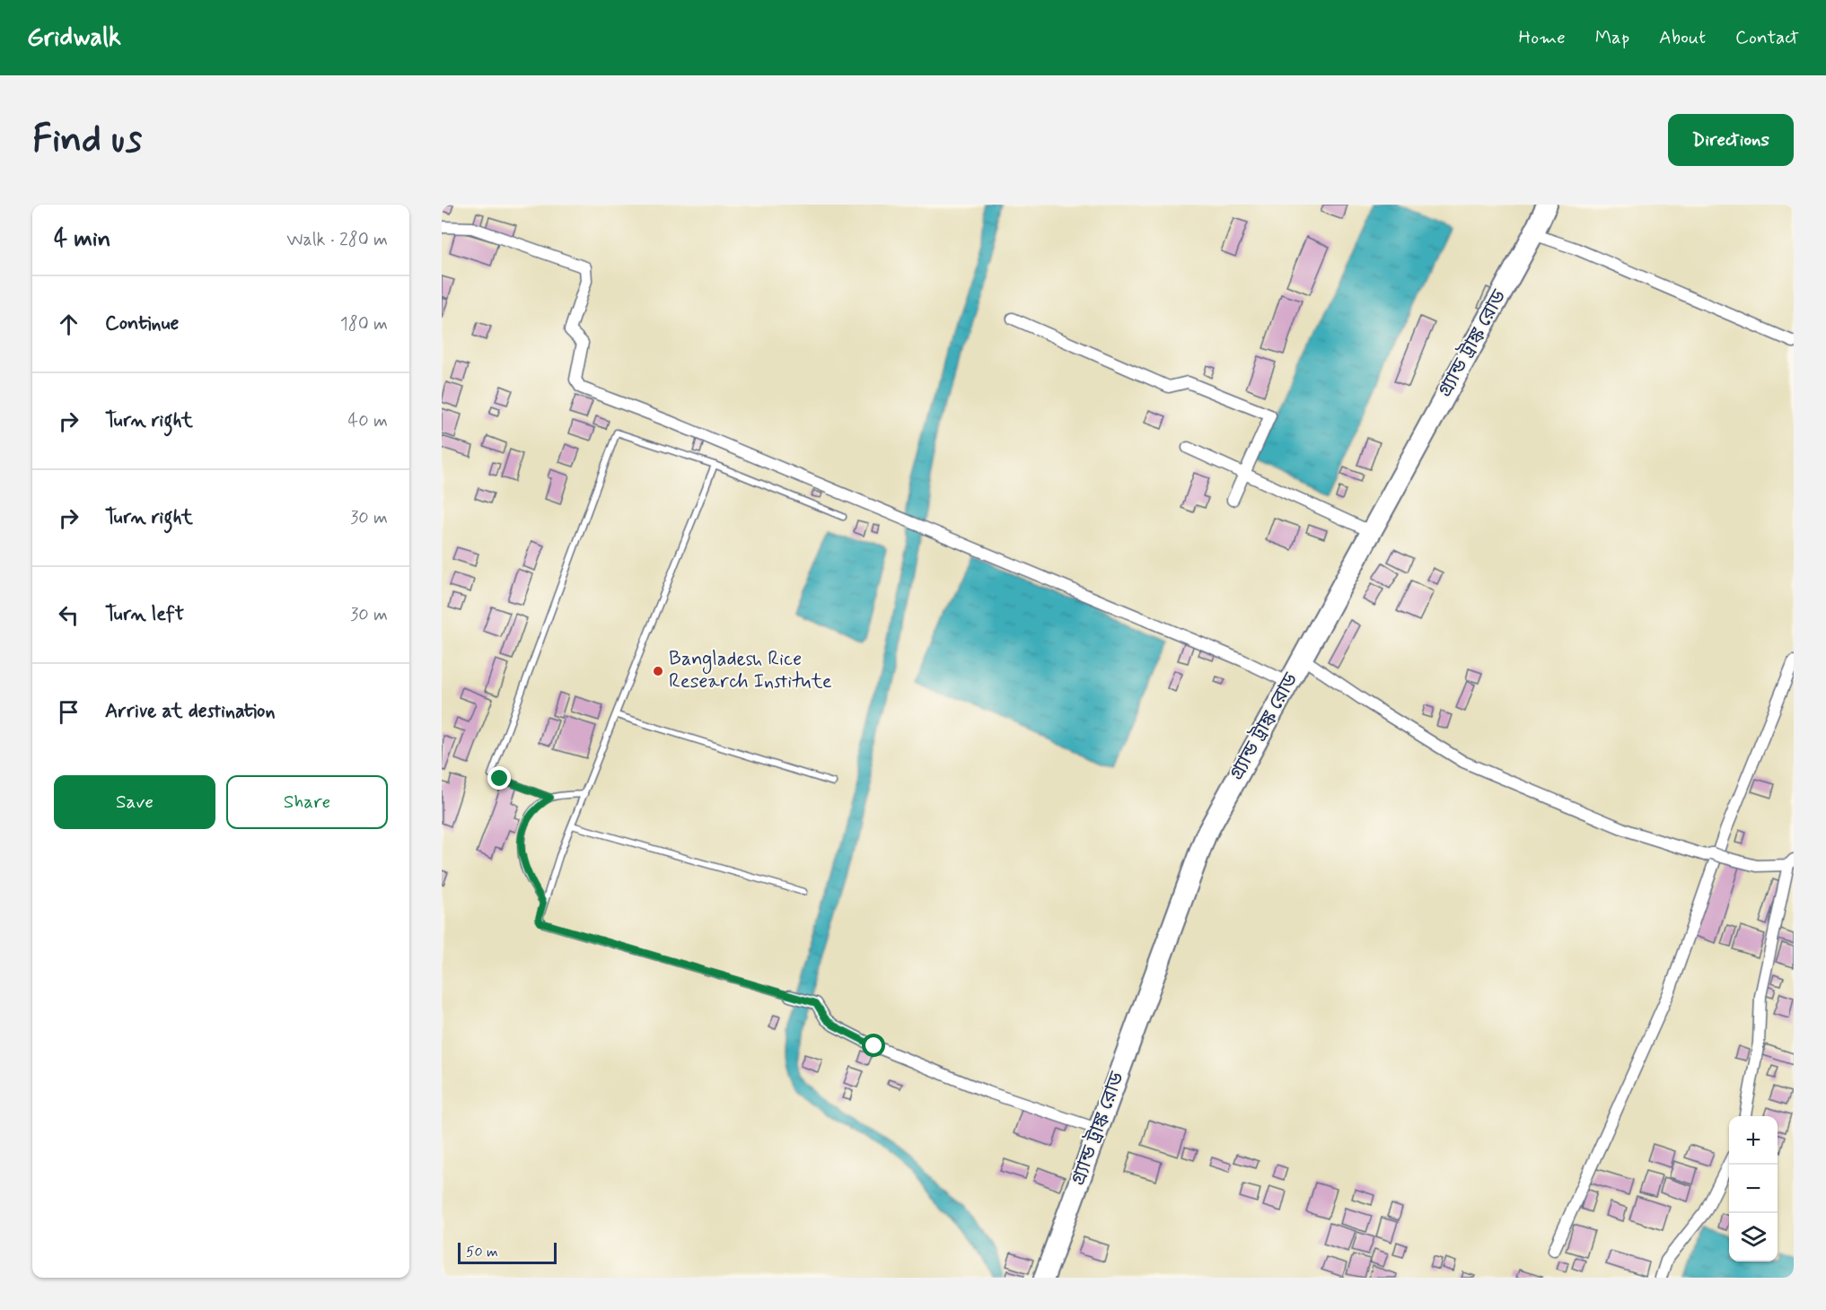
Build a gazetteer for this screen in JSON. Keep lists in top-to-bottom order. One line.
{"streets":{"highway":["গ্র্যান্ড ট্রাঙ্ক রোড"]},"places":["Bangladesh Rice Research Institute"],"scale_bar":"50 m","page":{"header":"Gridwalk","nav":["Home","Map","About","Contact"],"buttons":["Directions",["Save","Share"]],"title":"Find us","heading":["4 min","Walk · 280 m"],"list":[["Continue","180 m"],["Turn right","40 m"],["Turn right","30 m"],["Turn left","30 m"],"Arrive at destination"],"map_buttons":["+","−"],"scale":"50 m"}}
